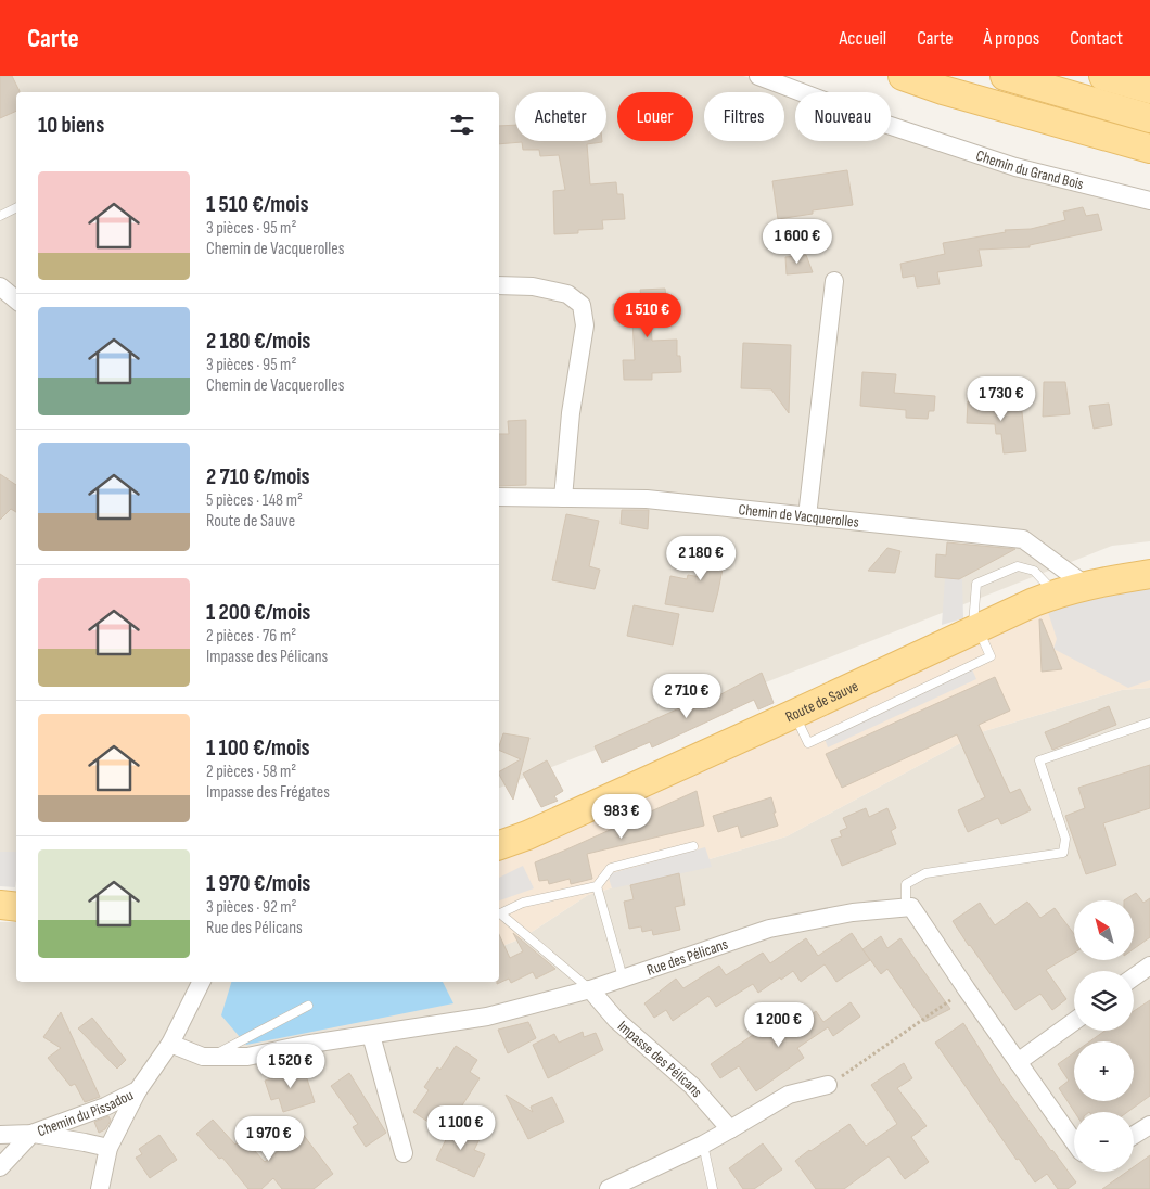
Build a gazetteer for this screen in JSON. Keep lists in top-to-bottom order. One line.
{"streets":{"main road":["Route de Sauve"],"street":["Chemin du Grand Bois","Chemin de Vacquerolles","Rue des Pélicans","Impasse des Pélicans","Chemin du Pissadou"]},"crossings":[["Chemin de Vacquerolles","Route de Sauve"],["Rue des Pélicans","Impasse des Pélicans"],["Rue des Pélicans","Chemin du Pissadou"]],"north":"top left","page":{"header":"Carte","nav":["Accueil","Carte","À propos","Contact"],"chip":["Acheter","Louer","Filtres","Nouveau"],"heading":"10 biens","list":[{"name":"1 510 €/mois","note":"3 pièces · 95 m² · Chemin de Vacquerolles"},{"name":"2 180 €/mois","note":"3 pièces · 95 m² · Chemin de Vacquerolles"},{"name":"2 710 €/mois","note":"5 pièces · 148 m² · Route de Sauve"},{"name":"1 200 €/mois","note":"2 pièces · 76 m² · Impasse des Pélicans"},{"name":"1 100 €/mois","note":"2 pièces · 58 m² · Impasse des Frégates"},{"name":"1 970 €/mois","note":"3 pièces · 92 m² · Rue des Pélicans"}],"price":["1 600 €","1 510 €","1 730 €","2 180 €","2 710 €","983 €","1 200 €","1 520 €","1 100 €","1 970 €"],"map_buttons":["+","−"]}}
